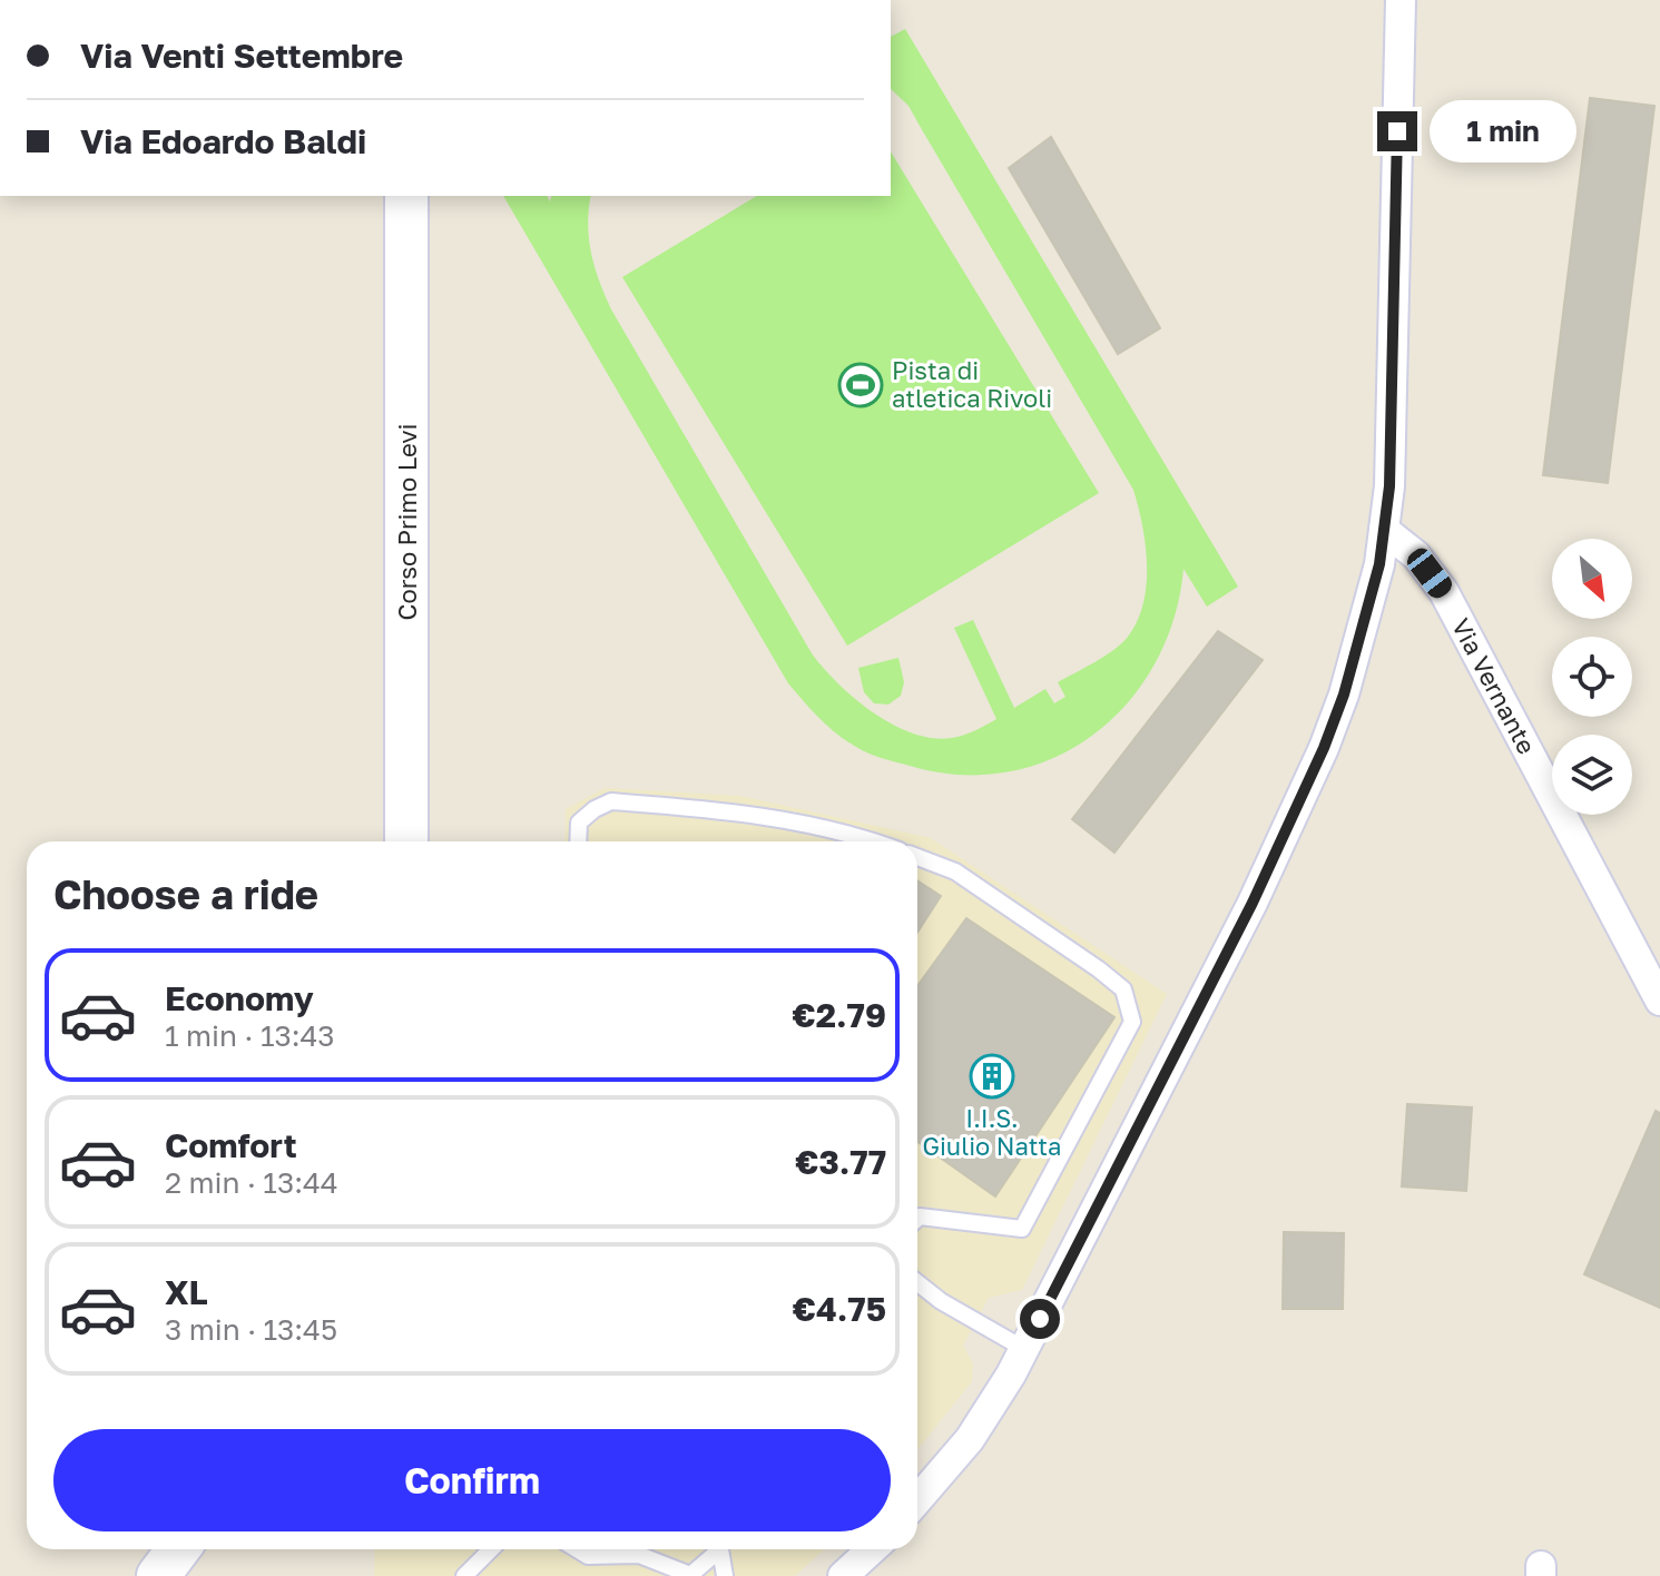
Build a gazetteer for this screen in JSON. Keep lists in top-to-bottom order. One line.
{"streets":{"main road":["Corso Primo Levi"],"street":["Via Vernante"]},"places":{"sports":["Pista di atletica Rivoli"],"building":["I.I.S. Giulio Natta"]},"north":"bottom right","page":{"banner":["Via Venti Settembre","Via Edoardo Baldi"],"bubble":"1 min","heading":"Choose a ride","list":[{"name":"Economy","note":"1 min · 13:43","value":"€2.79"},{"name":"Comfort","note":"2 min · 13:44","value":"€3.77"},{"name":"XL","note":"3 min · 13:45","value":"€4.75"}],"buttons":"Confirm"}}
